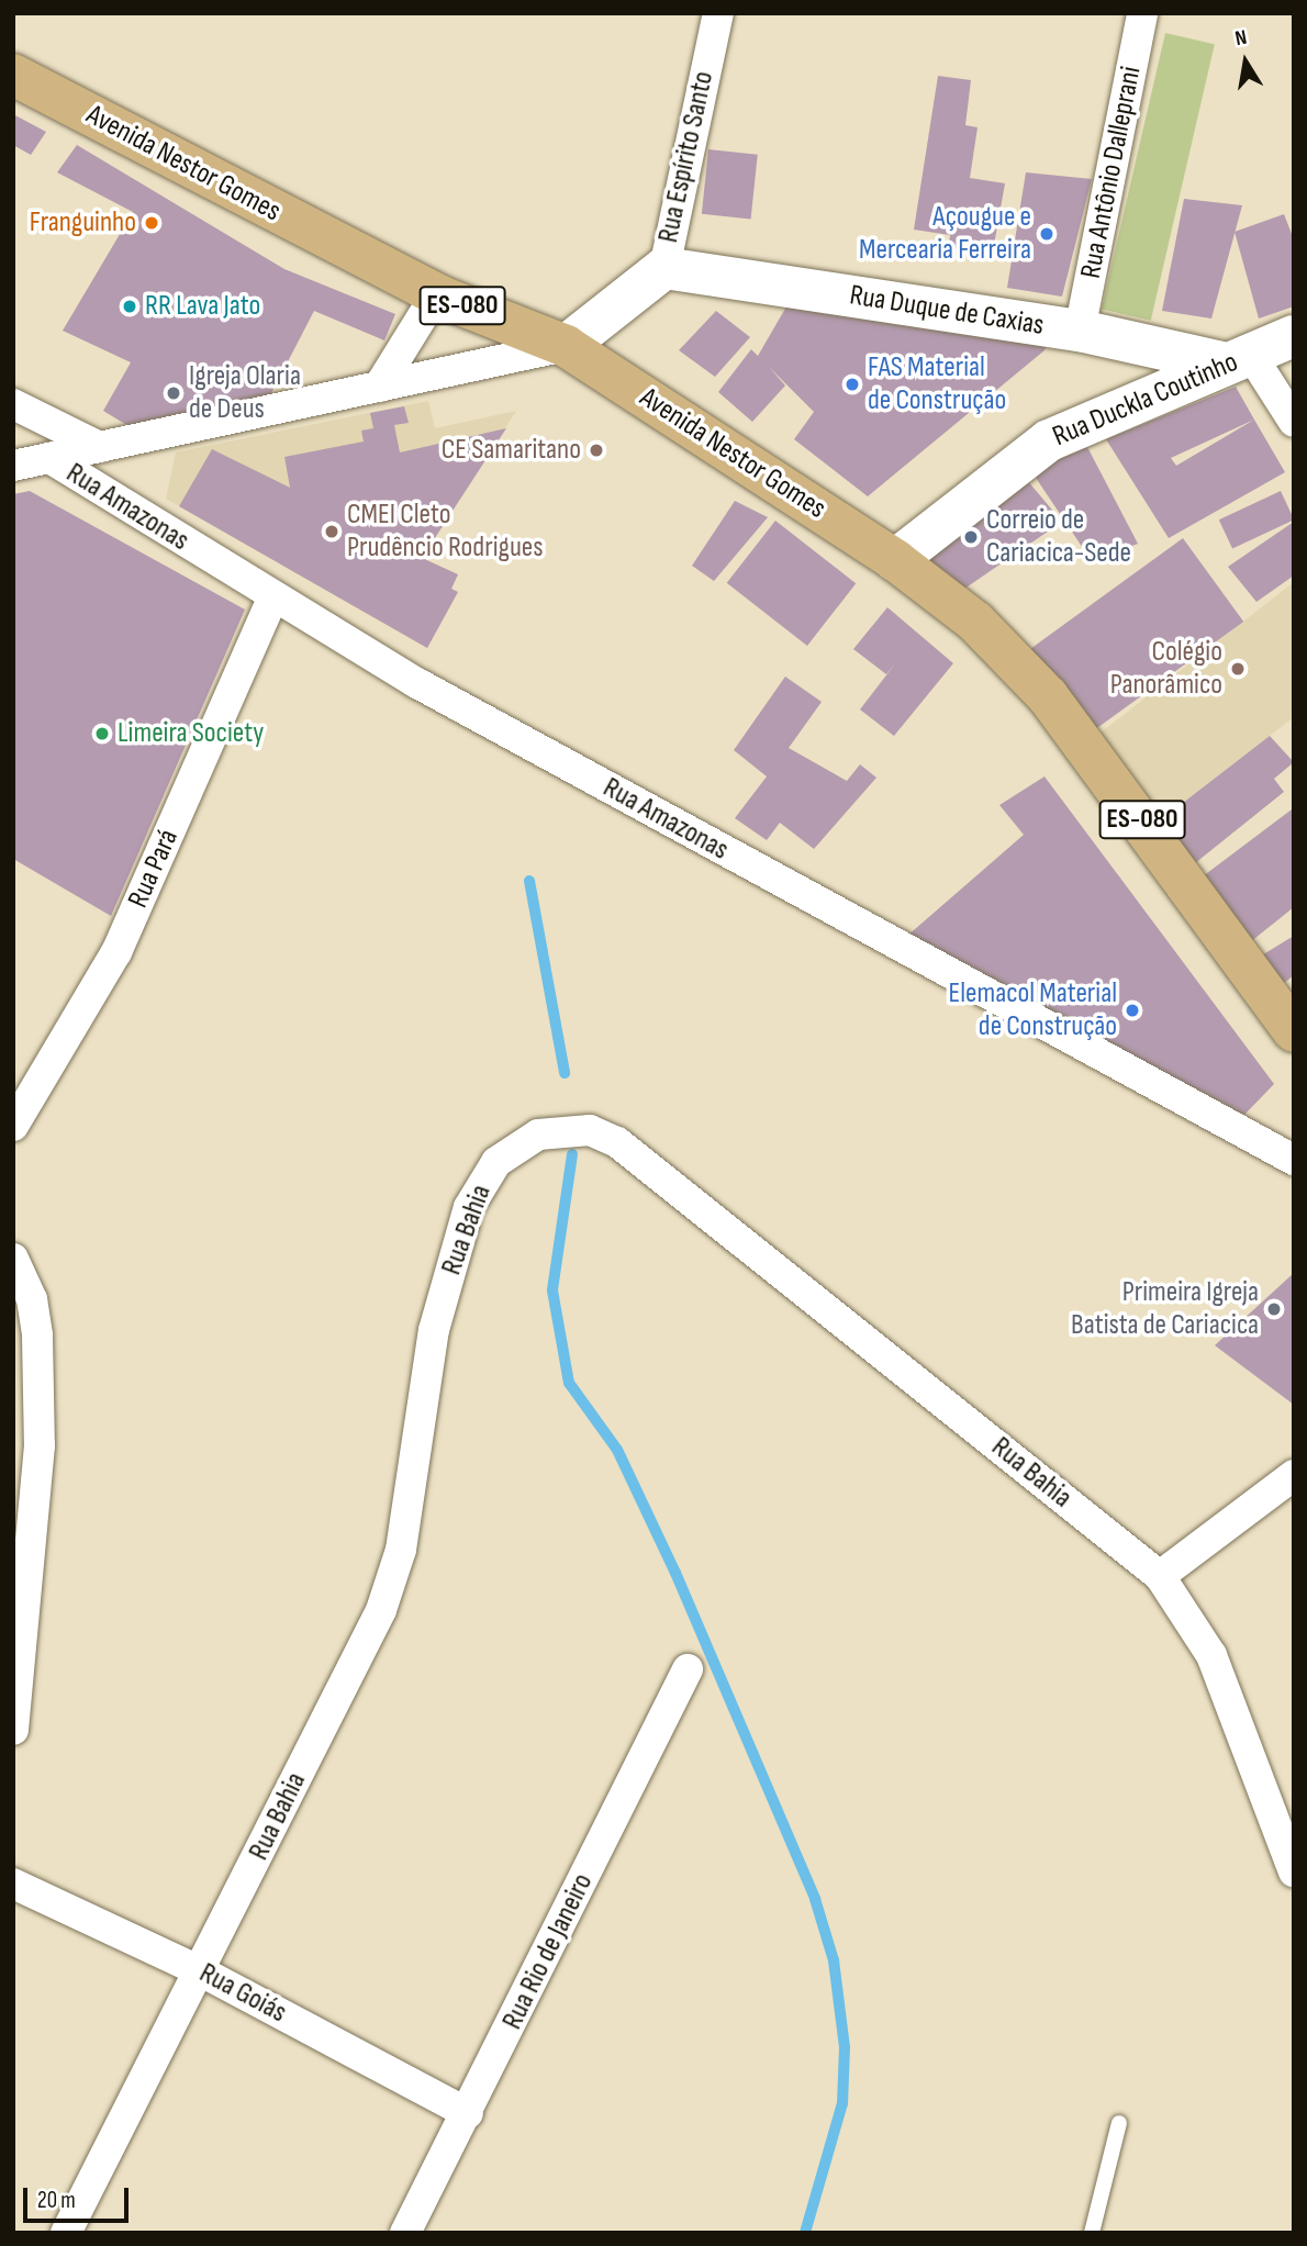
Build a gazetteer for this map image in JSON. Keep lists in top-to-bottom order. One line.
{"streets":{"main road":["Avenida Nestor Gomes","ES-080"],"street":["Rua Espírito Santo","Rua Antônio Dalleprani","Rua Duque de Caxias","Rua Duckla Coutinho","Rua Amazonas","Rua Pará","Rua Bahia","Rua Rio de Janeiro","Rua Goiás"]},"crossings":[["Rua Espírito Santo","Avenida Nestor Gomes"],["Rua Espírito Santo","Rua Duque de Caxias"],["Avenida Nestor Gomes","Rua Duckla Coutinho"],["Rua Antônio Dalleprani","Rua Duque de Caxias"],["Rua Duque de Caxias","Rua Duckla Coutinho"],["Rua Amazonas","Rua Pará"],["Rua Bahia","Rua Goiás"],["Rua Rio de Janeiro","Rua Goiás"]],"places":["Franguinho","Açougue e Mercearia Ferreira","RR Lava Jato","FAS Material de Construção","Igreja Olaria de Deus","CE Samaritano","CMEI Cleto Prudêncio Rodrigues","Correio de Cariacica-Sede","Colégio Panorâmico","Limeira Society","Elemacol Material de Construção","Primeira Igreja Batista de Cariacica"],"scale_bar":"20 m","north":"top"}
